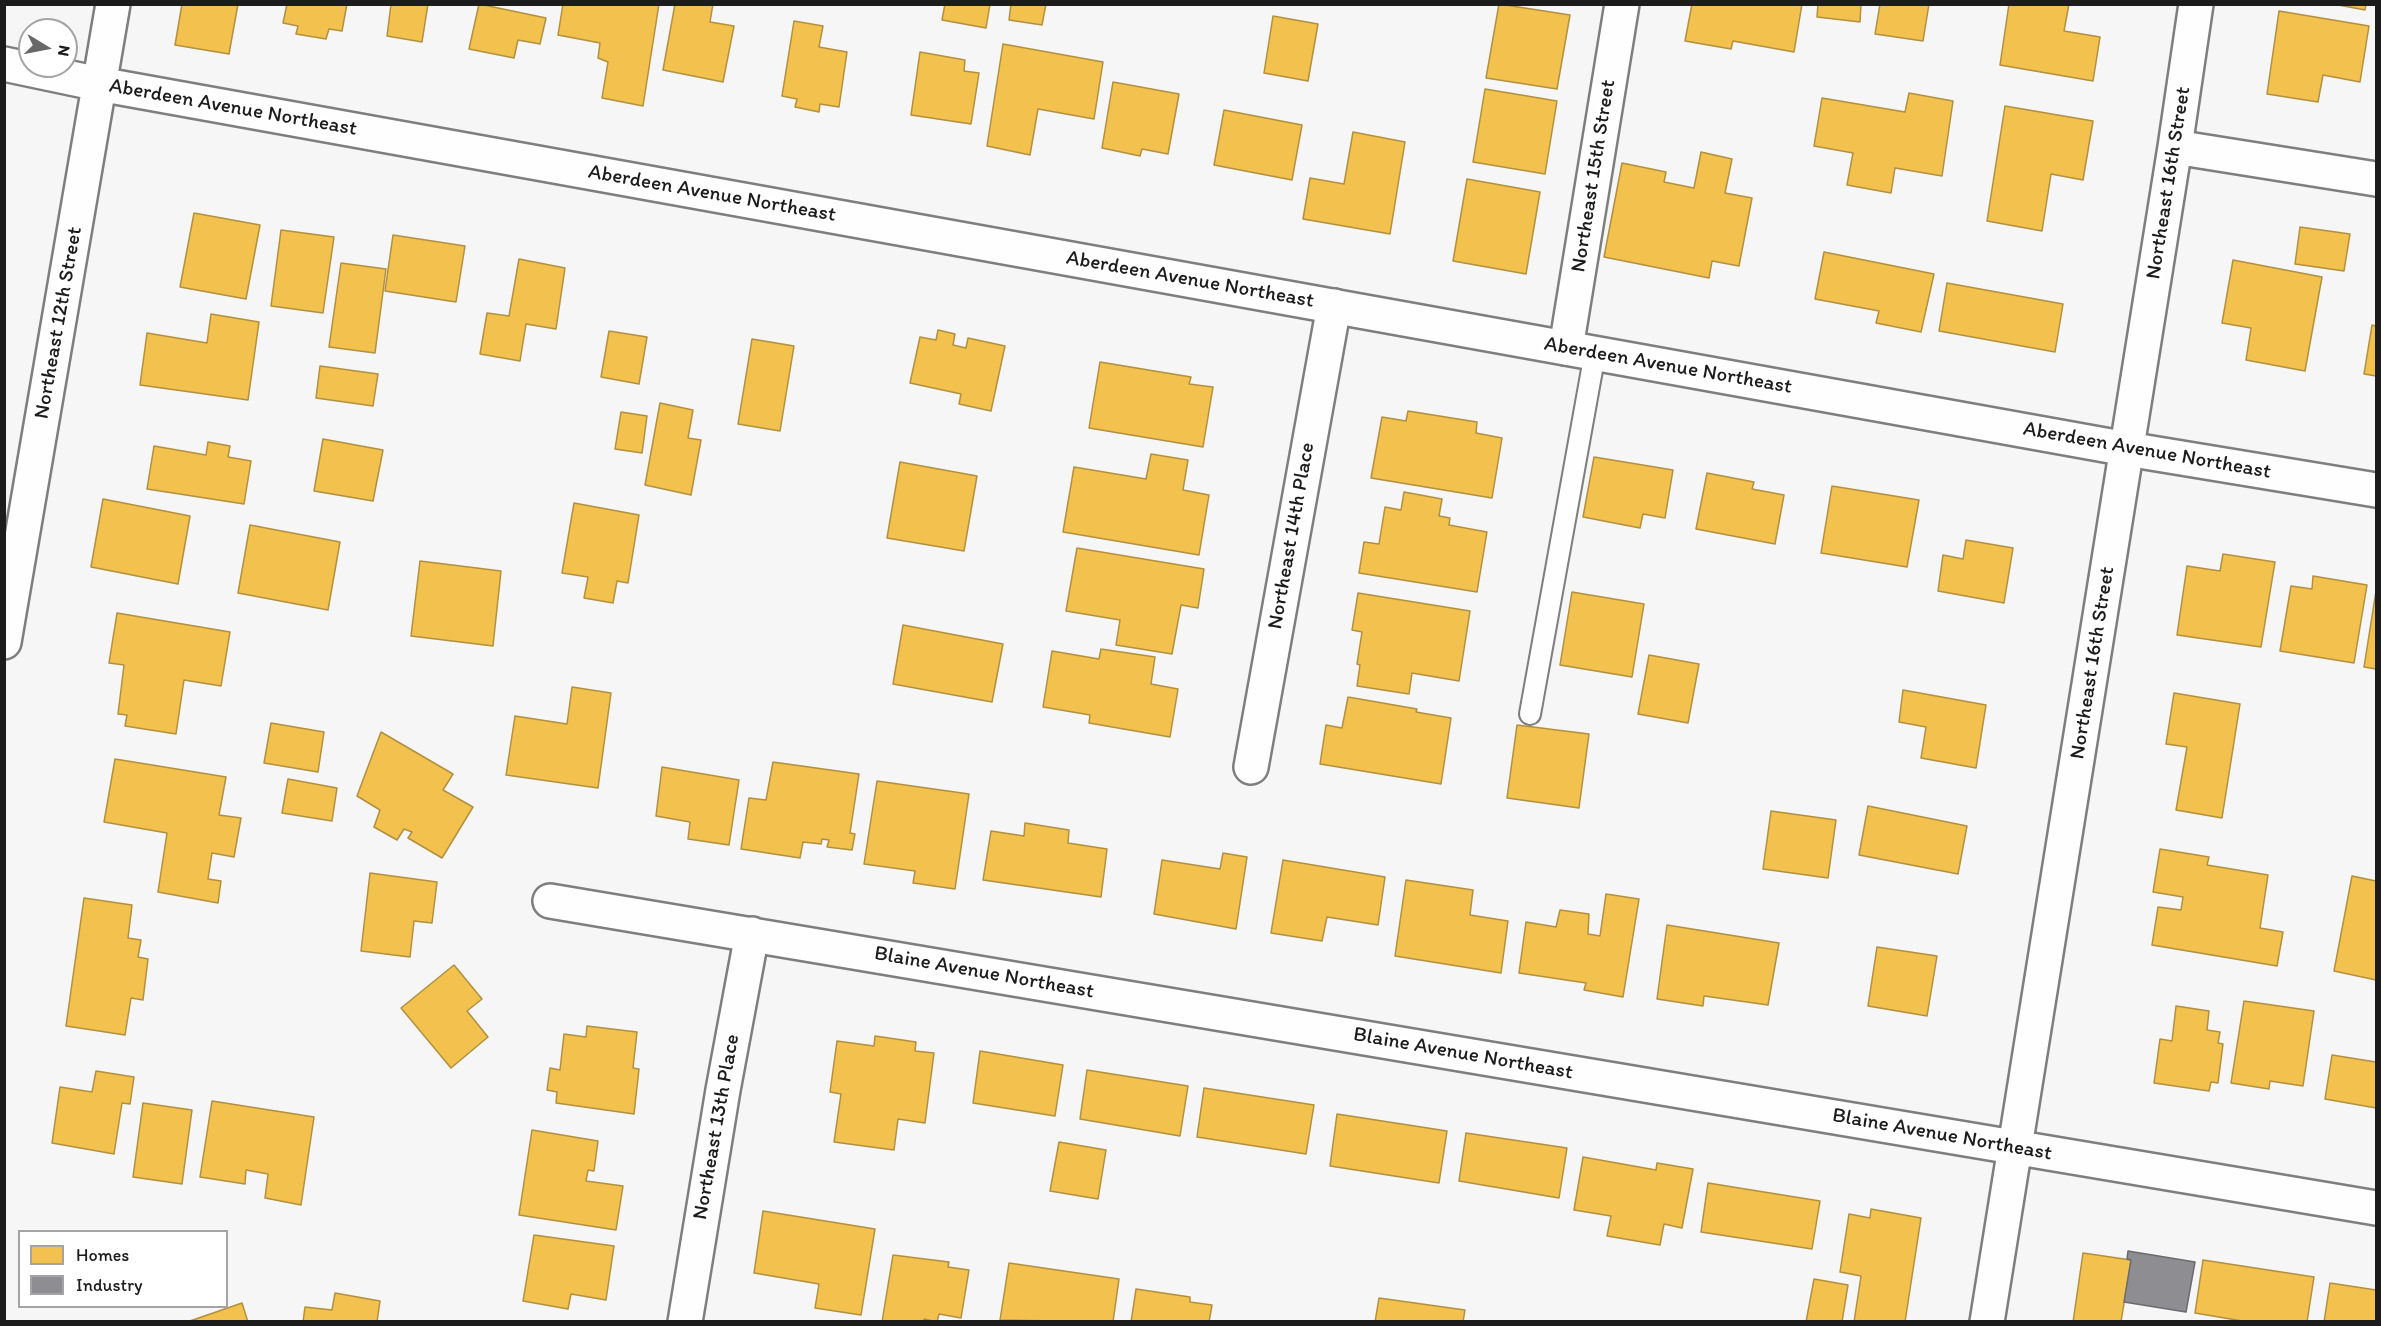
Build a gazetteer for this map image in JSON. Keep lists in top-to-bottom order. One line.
{"streets":{"street":["Aberdeen Avenue Northeast","Northeast 15th Street","Northeast 16th Street","Northeast 12th Street","Northeast 14th Place","Blaine Avenue Northeast","Northeast 13th Place"]},"crossings":[["Aberdeen Avenue Northeast","Northeast 15th Street"],["Aberdeen Avenue Northeast","Northeast 16th Street"],["Aberdeen Avenue Northeast","Northeast 12th Street"],["Aberdeen Avenue Northeast","Northeast 14th Place"],["Northeast 16th Street","Blaine Avenue Northeast"],["Blaine Avenue Northeast","Northeast 13th Place"]],"legend":["Homes","Industry"],"north":"right"}
